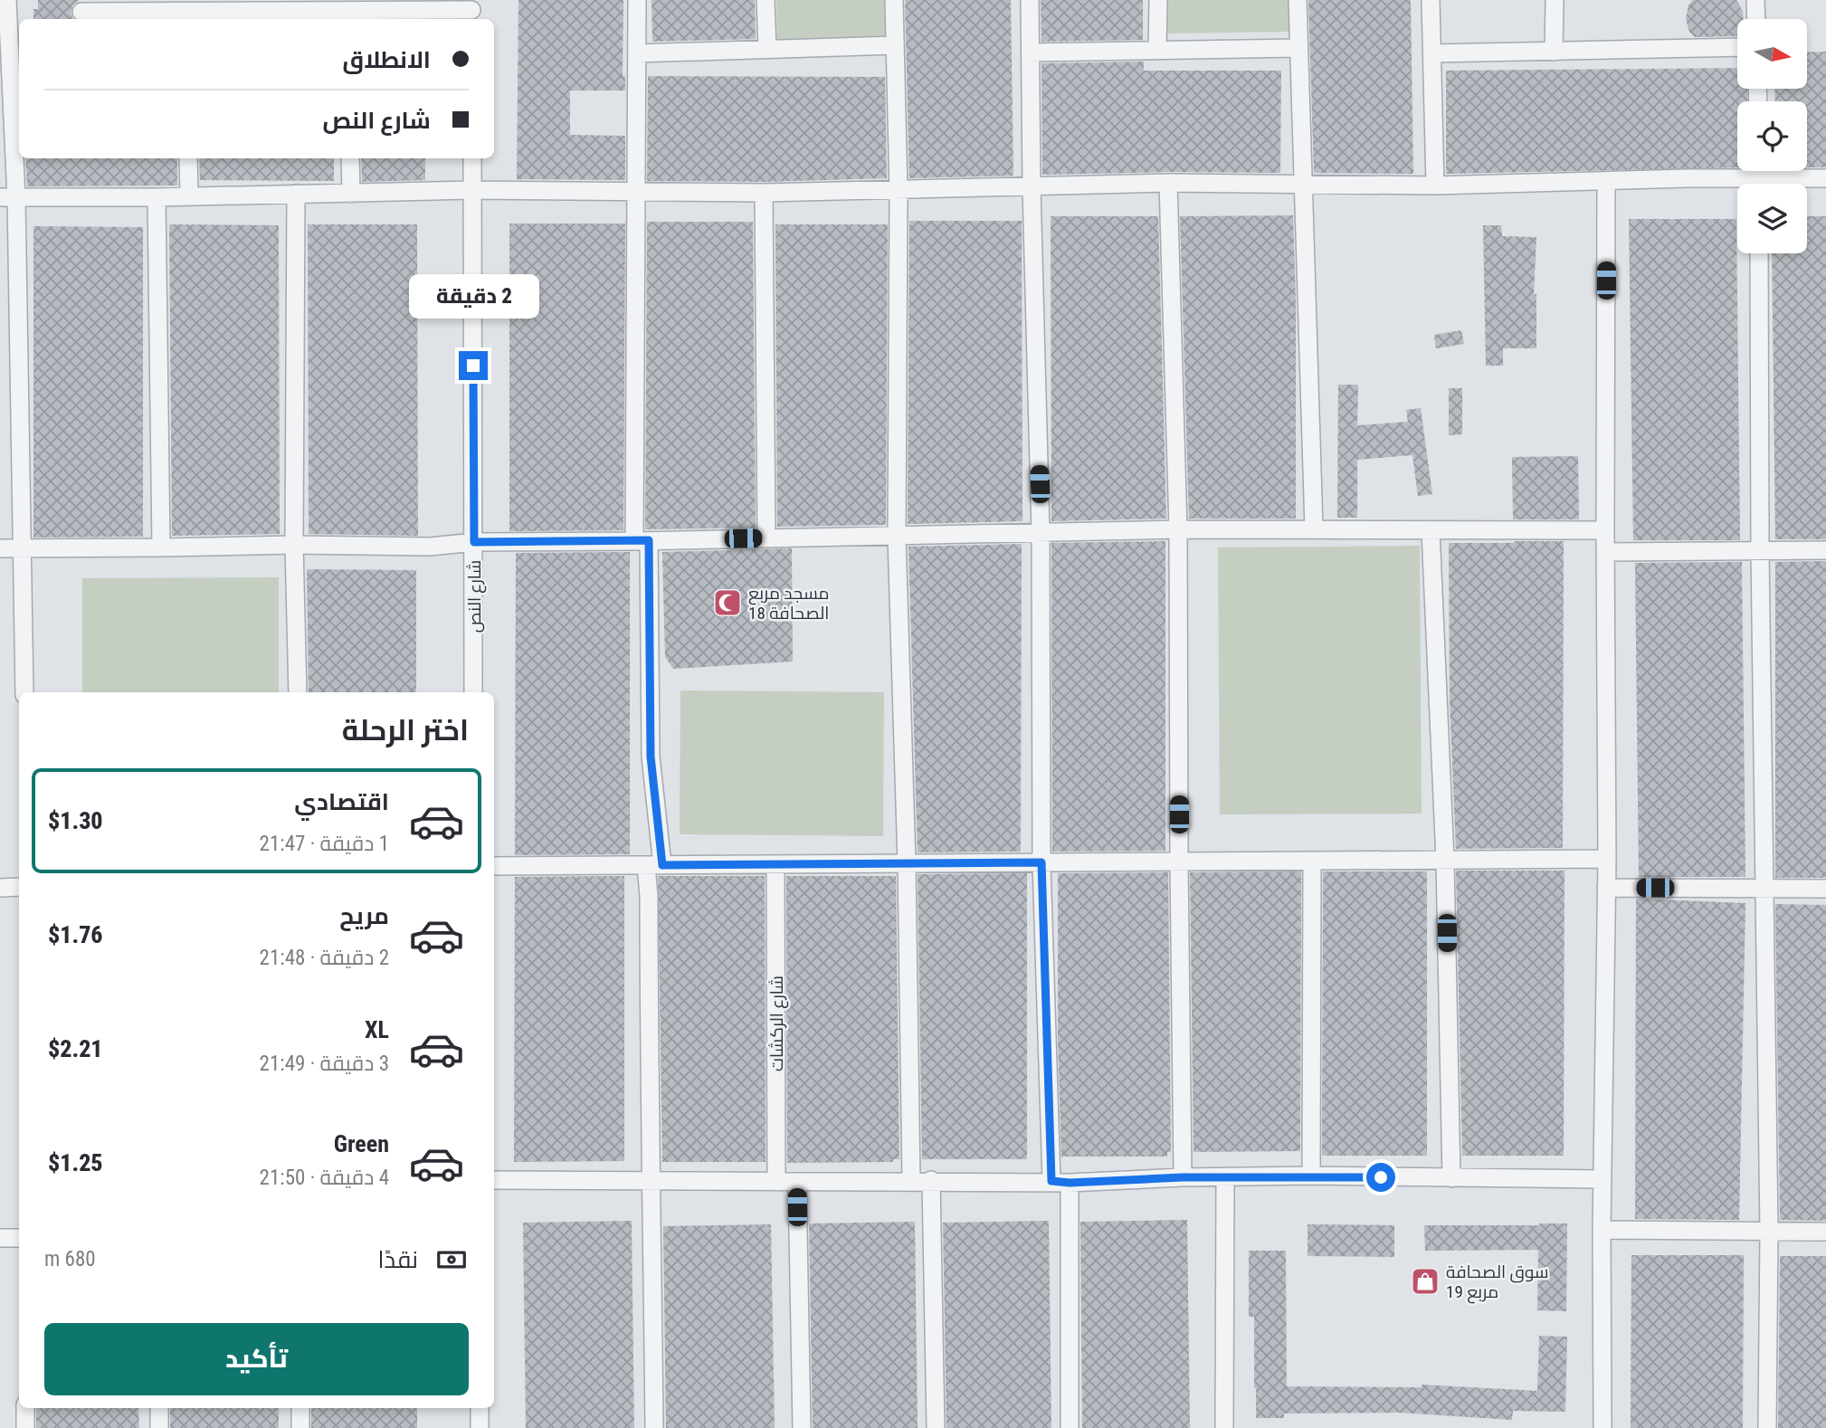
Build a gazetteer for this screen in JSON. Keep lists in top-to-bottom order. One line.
{"streets":{"street":["شارع النص","شارع الركشات"]},"places":{"mosque":["مسجد مربع 18 الصحافة"],"shop":["سوق الصحافة مربع 19"]},"north":"right","page":{"banner":["الانطلاق","شارع النص"],"bubble":"2 دقيقة","heading":"اختر الرحلة","list":[{"name":"اقتصادي","note":"1 دقيقة · 21:47","value":"$1.30"},{"name":"مريح","note":"2 دقيقة · 21:48","value":"$1.76"},{"name":"XL","note":"3 دقيقة · 21:49","value":"$2.21"},{"name":"Green","note":"4 دقيقة · 21:50","value":"$1.25"}],"pay":["نقدًا","680 m"],"buttons":"تأكيد"}}
